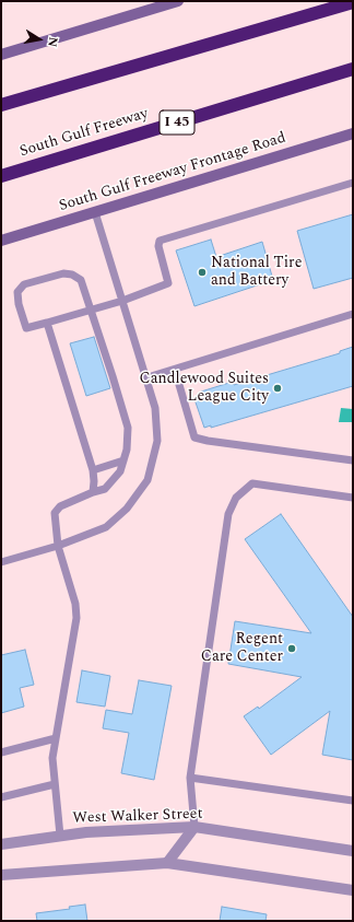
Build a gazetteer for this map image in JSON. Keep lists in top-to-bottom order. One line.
{"streets":{"highway":["I 45","South Gulf Freeway"],"main road":["South Gulf Freeway Frontage Road"],"street":["West Walker Street"]},"places":["National Tire and Battery","Candlewood Suites League City","Regent Care Center"],"north":"right"}
